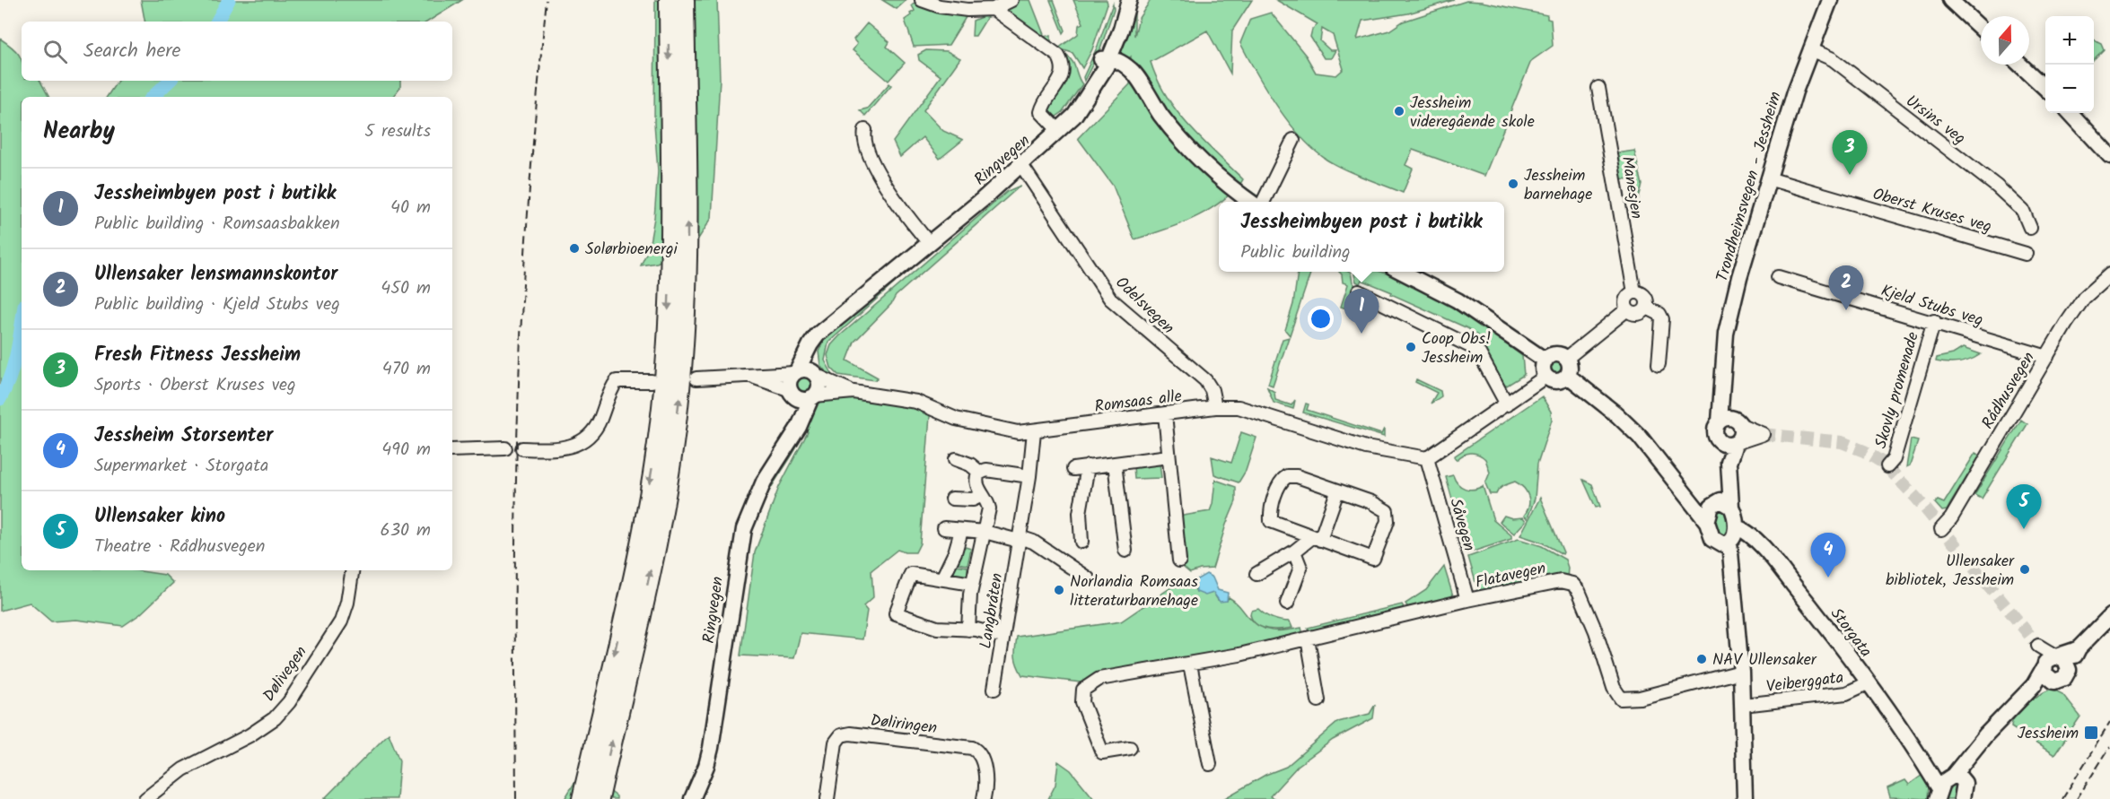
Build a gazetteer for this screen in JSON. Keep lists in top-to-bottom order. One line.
{"streets":{"main road":["Ringvegen","Trondheimsvegen - Jessheim","Storgata"],"street":["Ursins veg","Manesjen","Oberst Kruses veg","Odelsvegen","Kjeld Stubs veg","Skovly promenade","Rådhusvegen","Romsaas alle","Såvegen","Flatavegen","Langbråten","Dølivegen","Veiberggata","Døliringen"]},"crossings":[["Ursins veg","Trondheimsvegen - Jessheim"],["Ringvegen","Odelsvegen"],["Ringvegen","Romsaas alle"],["Trondheimsvegen - Jessheim","Oberst Kruses veg"],["Odelsvegen","Romsaas alle"],["Kjeld Stubs veg","Skovly promenade"],["Kjeld Stubs veg","Rådhusvegen"],["Romsaas alle","Såvegen"],["Romsaas alle","Langbråten"],["Såvegen","Flatavegen"],["Storgata","Veiberggata"]],"places":{"other":["Jessheim videregående skole","Jessheim barnehage","Solørbioenergi","Coop Obs! Jessheim","Ullensaker bibliotek, Jessheim","Norlandia Romsaas litteraturbarnehage","NAV Ullensaker"],"transit":["Jessheim"]},"north":"top","page":{"map_buttons":["+","−"],"search":"Search here","heading":["Nearby","5 results"],"pins":["3","2","1","5","4"],"list":[{"mark":"1","name":"Jessheimbyen post i butikk","note":"Public building · Romsaasbakken","value":"40 m"},{"mark":"2","name":"Ullensaker lensmannskontor","note":"Public building · Kjeld Stubs veg","value":"450 m"},{"mark":"3","name":"Fresh Fitness Jessheim","note":"Sports · Oberst Kruses veg","value":"470 m"},{"mark":"4","name":"Jessheim Storsenter","note":"Supermarket · Storgata","value":"490 m"},{"mark":"5","name":"Ullensaker kino","note":"Theatre · Rådhusvegen","value":"630 m"}],"popup":["Jessheimbyen post i butikk","Public building"]}}
